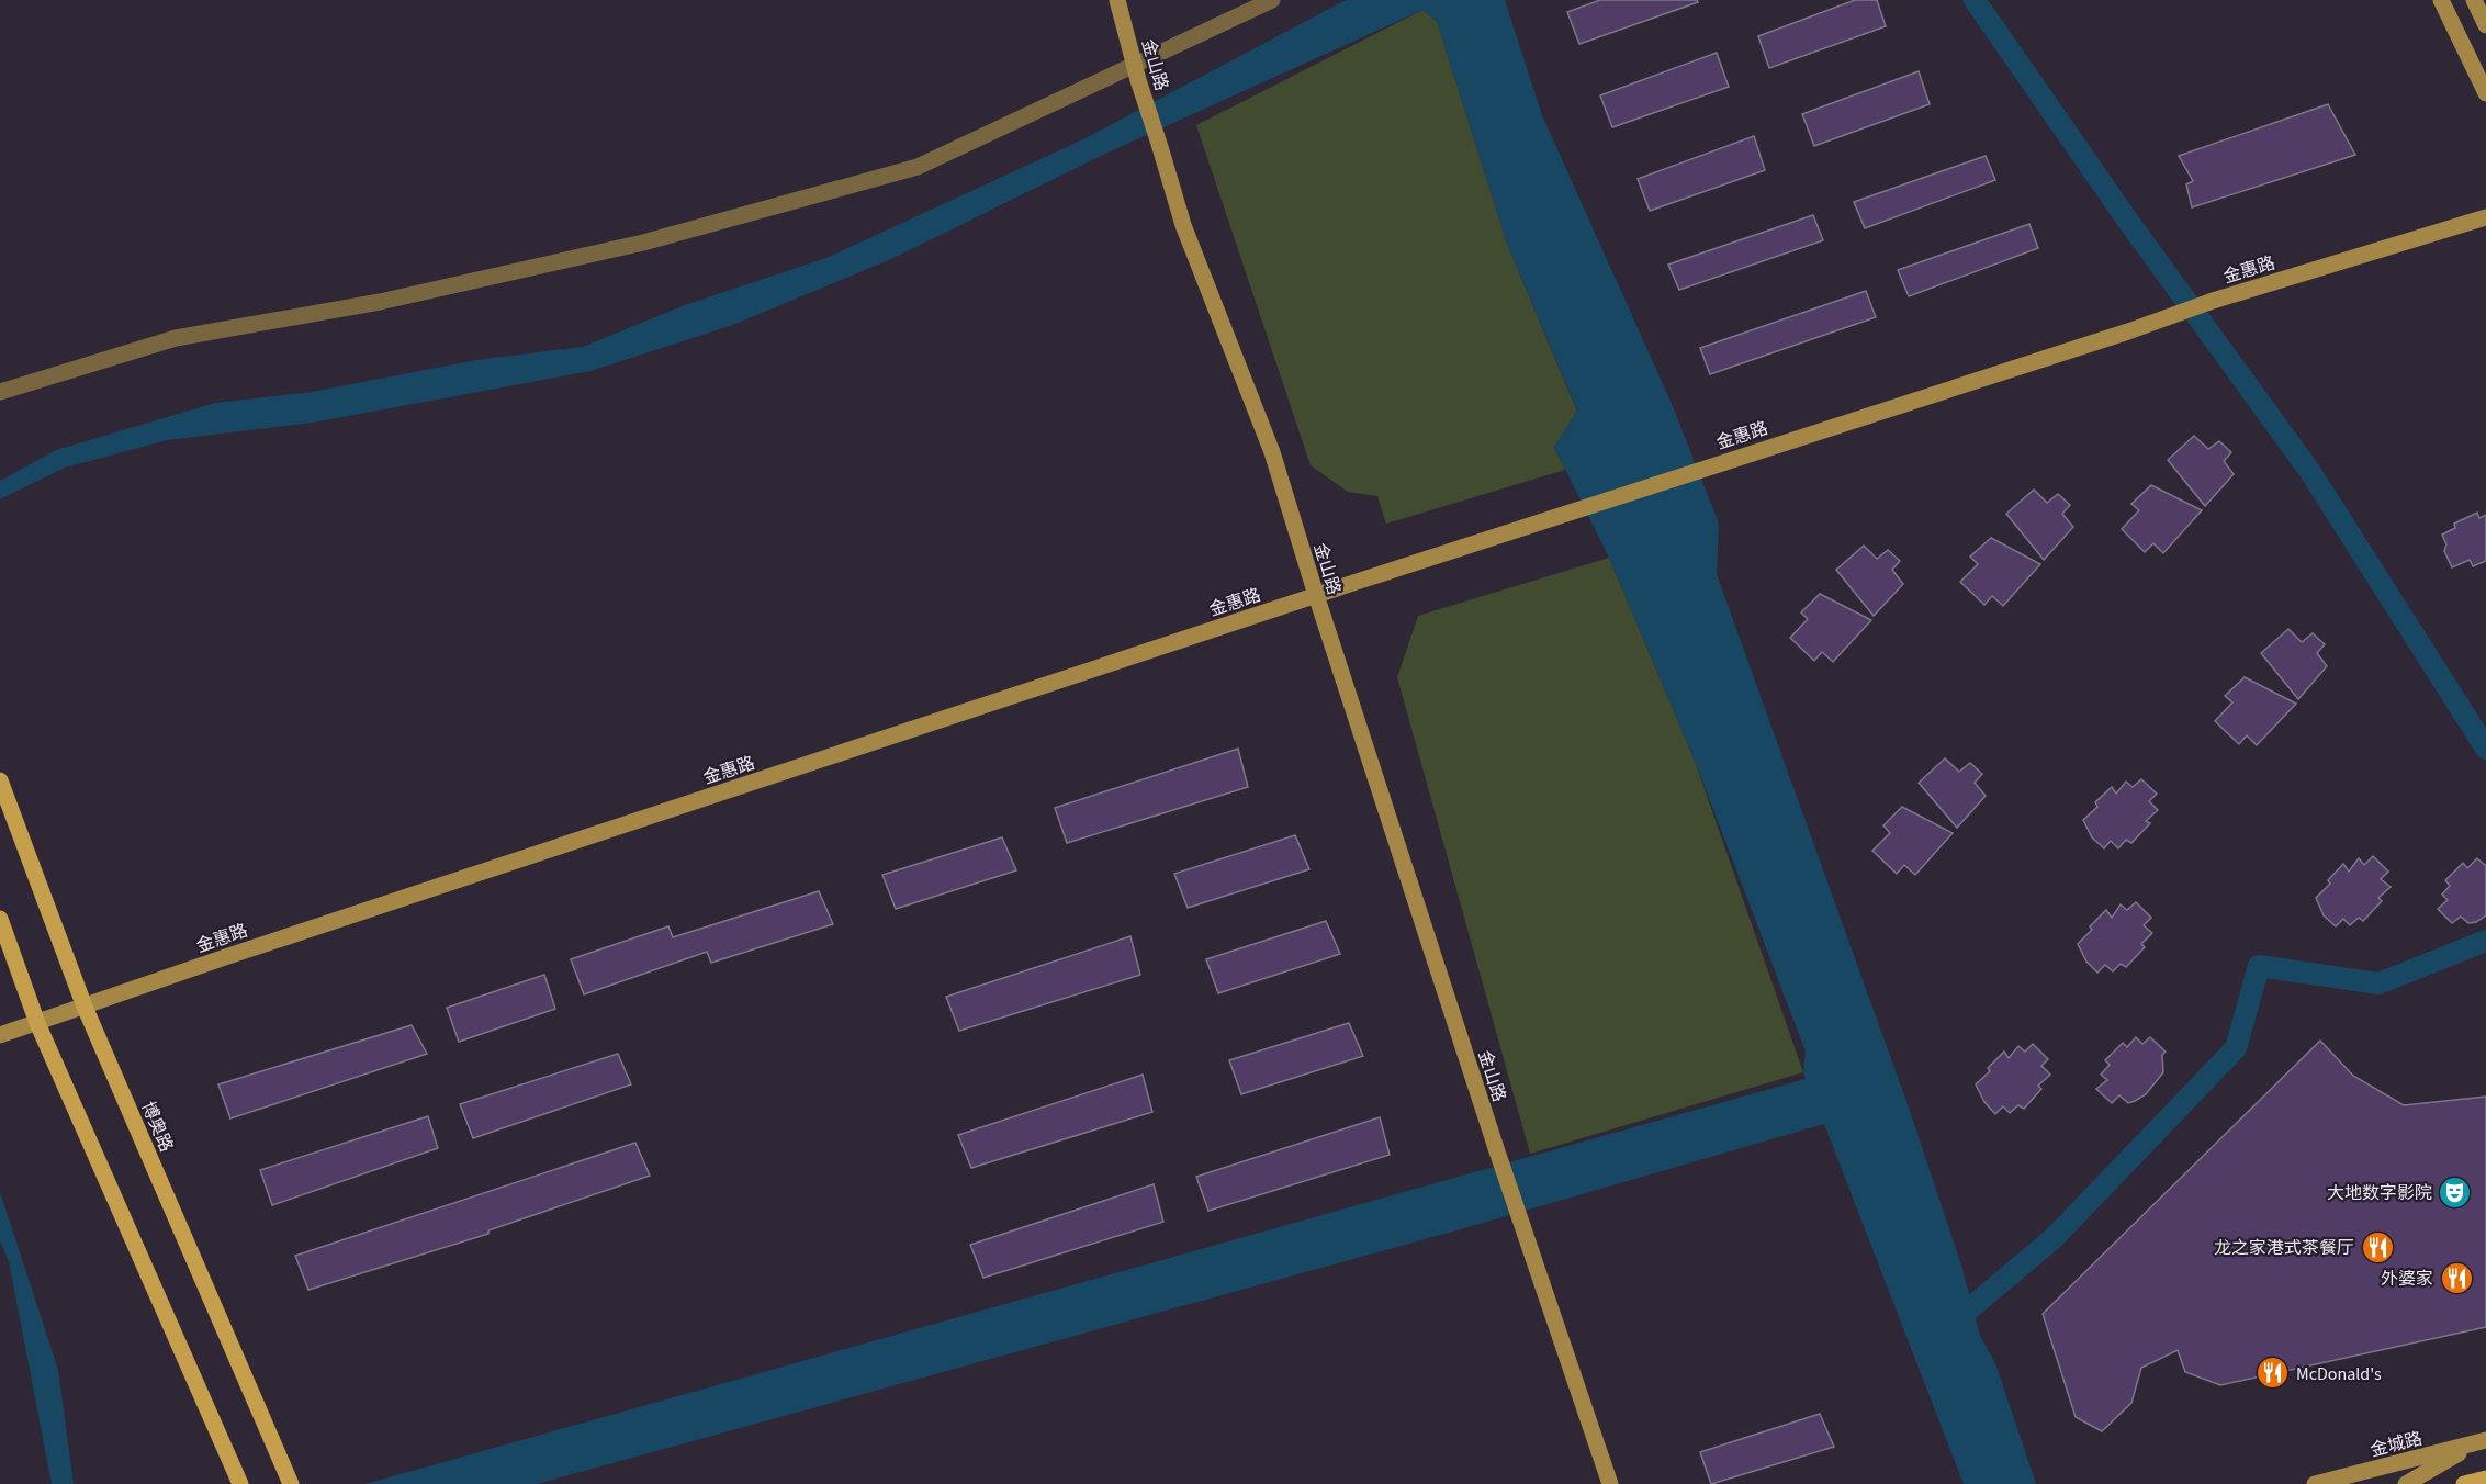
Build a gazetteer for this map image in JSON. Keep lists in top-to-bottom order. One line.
{"streets":{"main road":["金山路","金惠路","博奥路","金城路"]},"crossings":[["金山路","金惠路"],["金惠路","博奥路"]],"places":{"theatre":["大地数字影院"],"restaurant":["龙之家港式茶餐厅","外婆家","McDonald's"]}}
